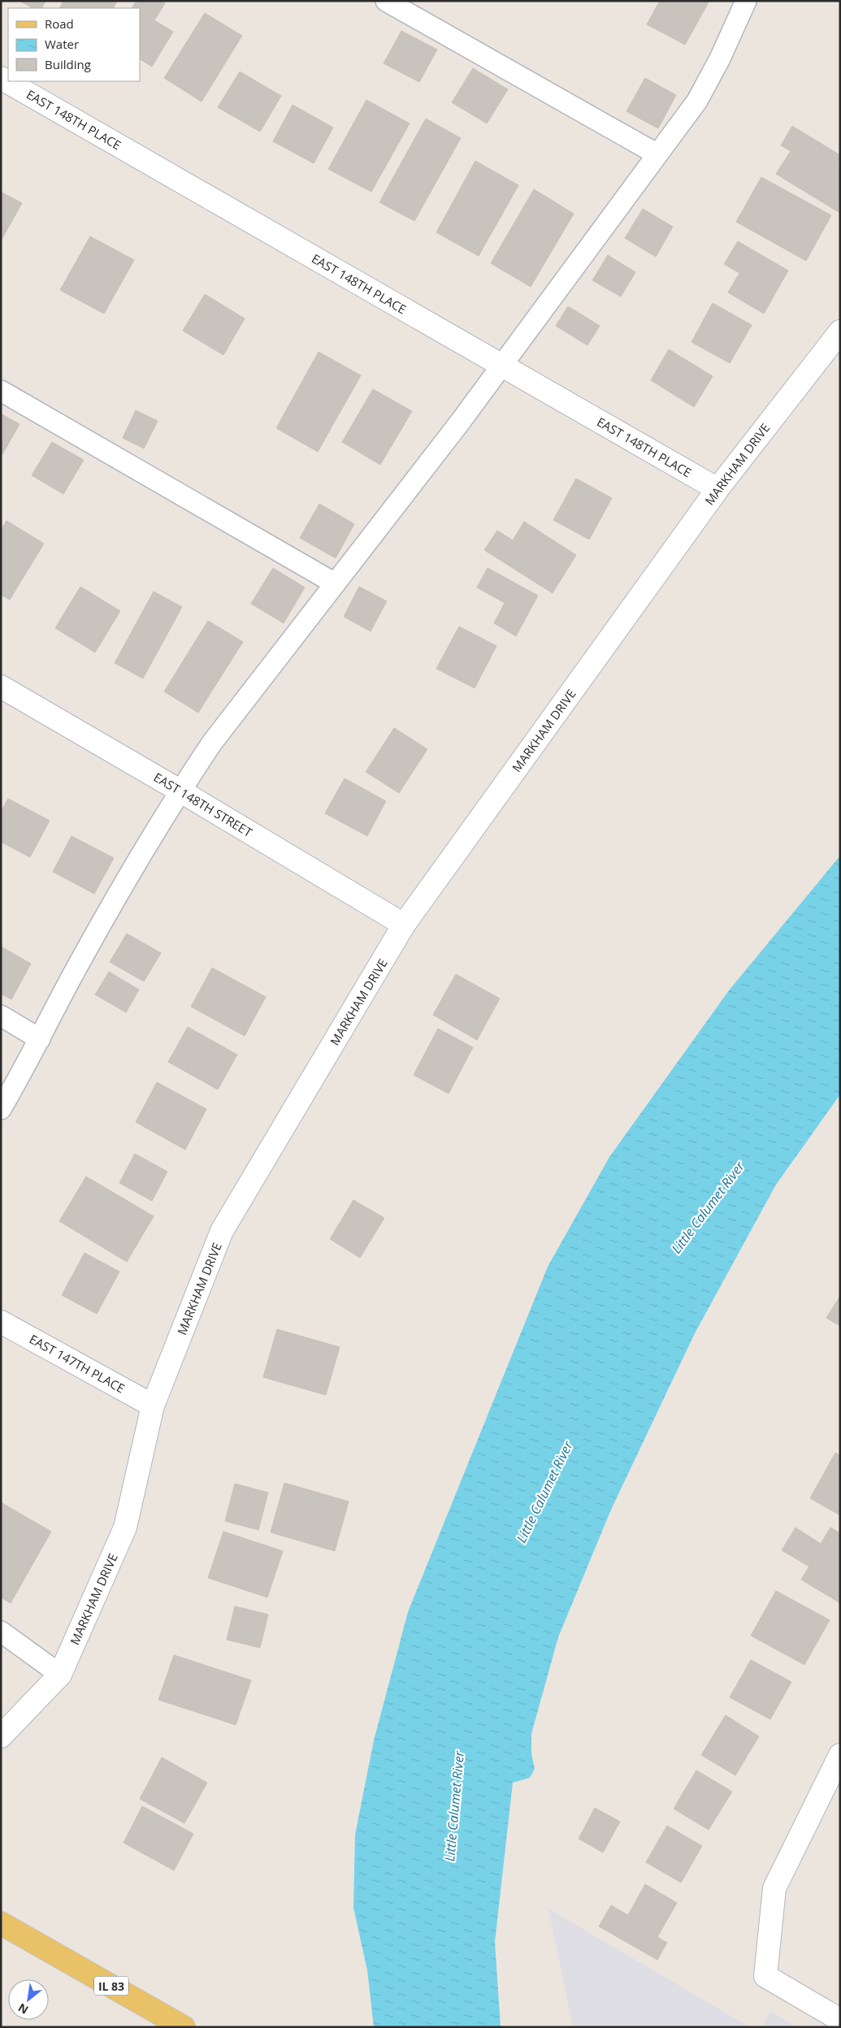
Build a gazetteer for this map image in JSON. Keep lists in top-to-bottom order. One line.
{"streets":{"main road":["IL 83"],"street":["EAST 148TH PLACE","MARKHAM DRIVE","EAST 148TH STREET","EAST 147TH PLACE"]},"crossings":[["EAST 148TH PLACE","MARKHAM DRIVE"],["MARKHAM DRIVE","EAST 148TH STREET"],["MARKHAM DRIVE","EAST 147TH PLACE"]],"water":["Little Calumet River"],"legend":["Road","Water","Building"],"north":"bottom left"}
